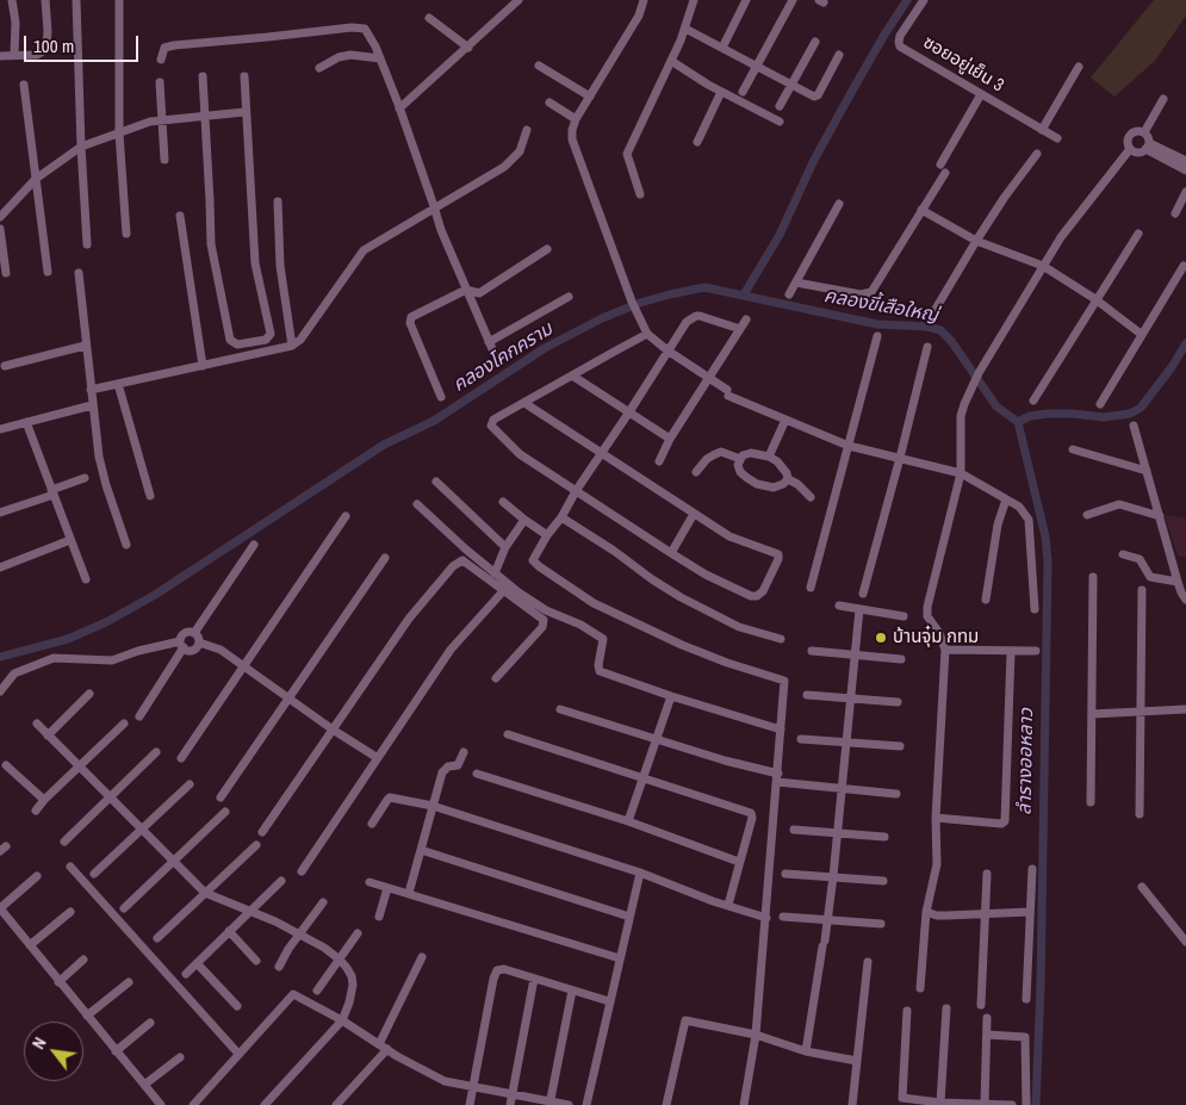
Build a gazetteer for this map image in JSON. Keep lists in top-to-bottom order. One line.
{"streets":{"street":["ซอยอยู่เย็น 3"]},"water":["คลองขี้เสือใหญ่","คลองโคกคราม","ลำรางออหลาว"],"places":["บ้านจุ๋ม กทม"],"scale_bar":"100 m","north":"top left"}
